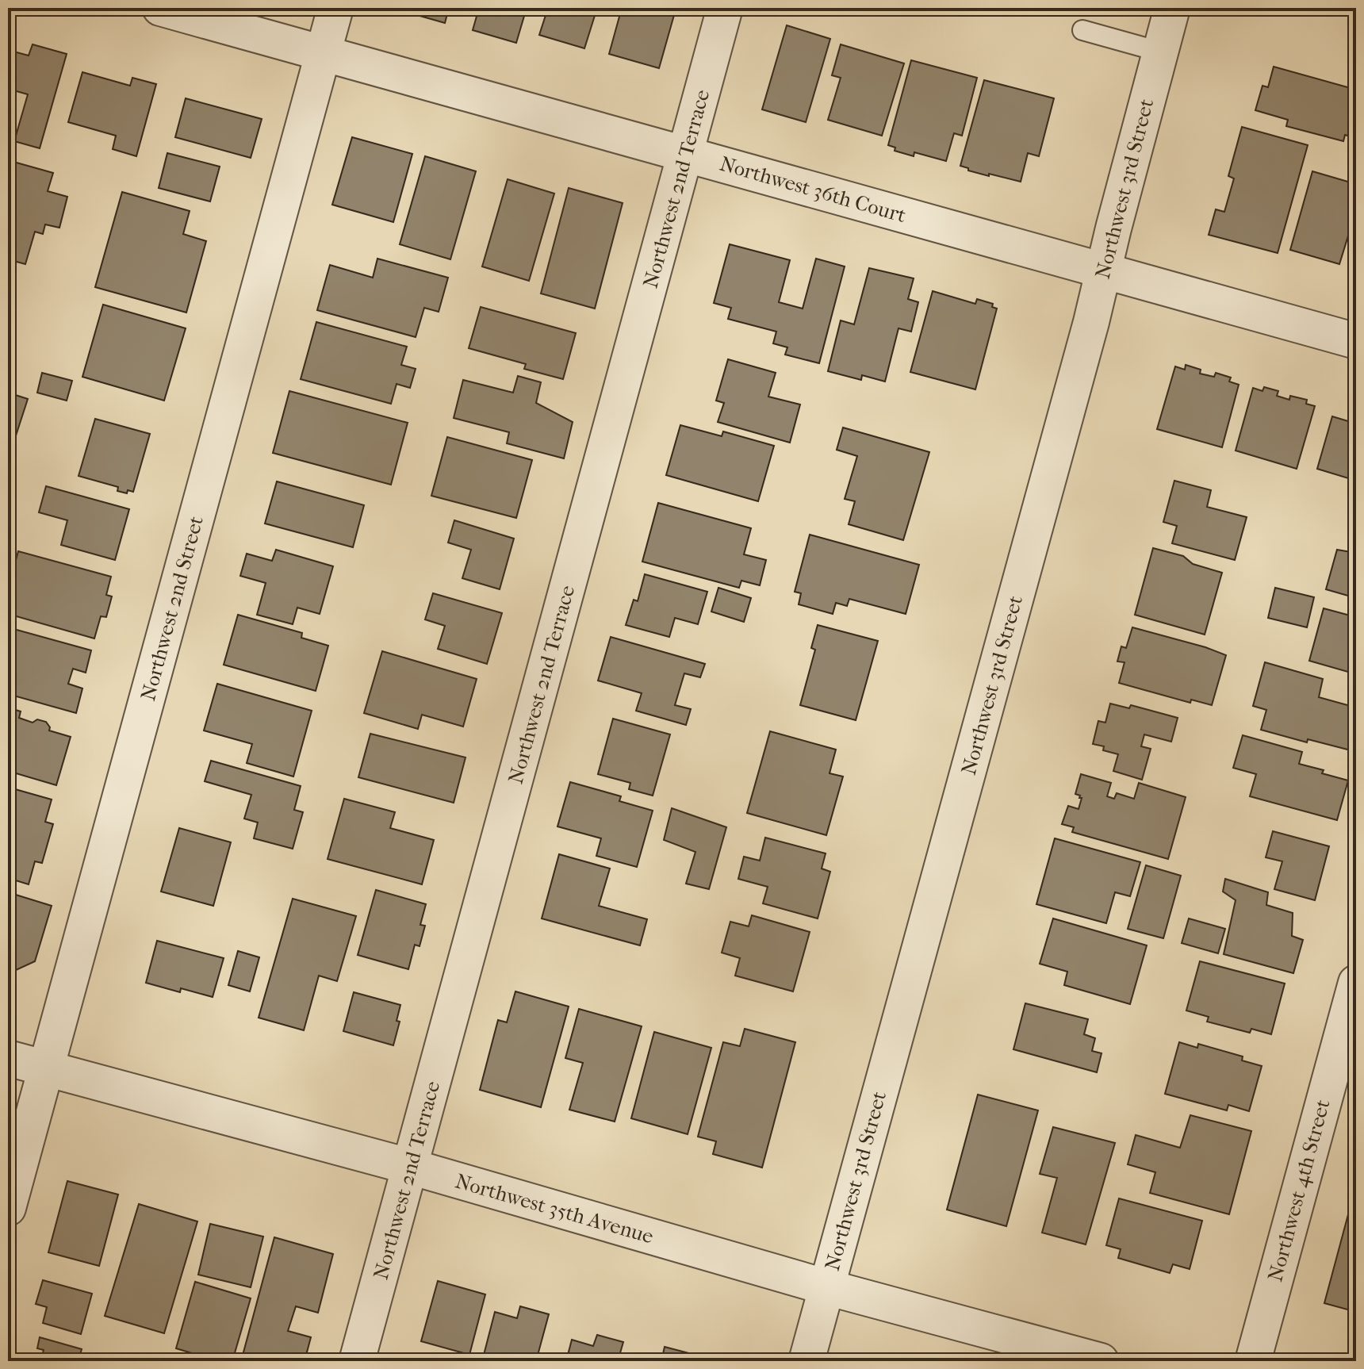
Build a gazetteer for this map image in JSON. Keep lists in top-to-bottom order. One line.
{"streets":{"street":["Northwest 2nd Terrace","Northwest 3rd Street","Northwest 36th Court","Northwest 2nd Street","Northwest 4th Street","Northwest 35th Avenue"]},"crossings":[["Northwest 2nd Terrace","Northwest 36th Court"],["Northwest 2nd Terrace","Northwest 35th Avenue"],["Northwest 3rd Street","Northwest 36th Court"],["Northwest 3rd Street","Northwest 35th Avenue"],["Northwest 36th Court","Northwest 2nd Street"],["Northwest 2nd Street","Northwest 35th Avenue"]]}
